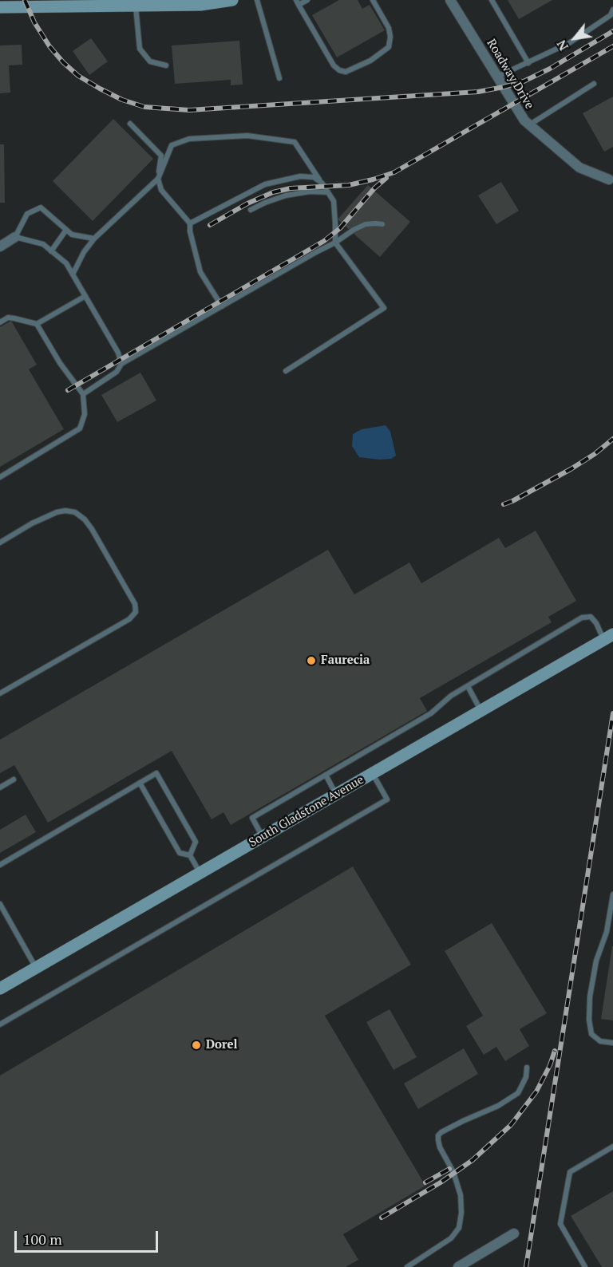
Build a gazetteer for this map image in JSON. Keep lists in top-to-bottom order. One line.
{"streets":{"street":["Roadway Drive","South Gladstone Avenue"]},"places":["Faurecia","Dorel"],"scale_bar":"100 m","north":"bottom left"}
